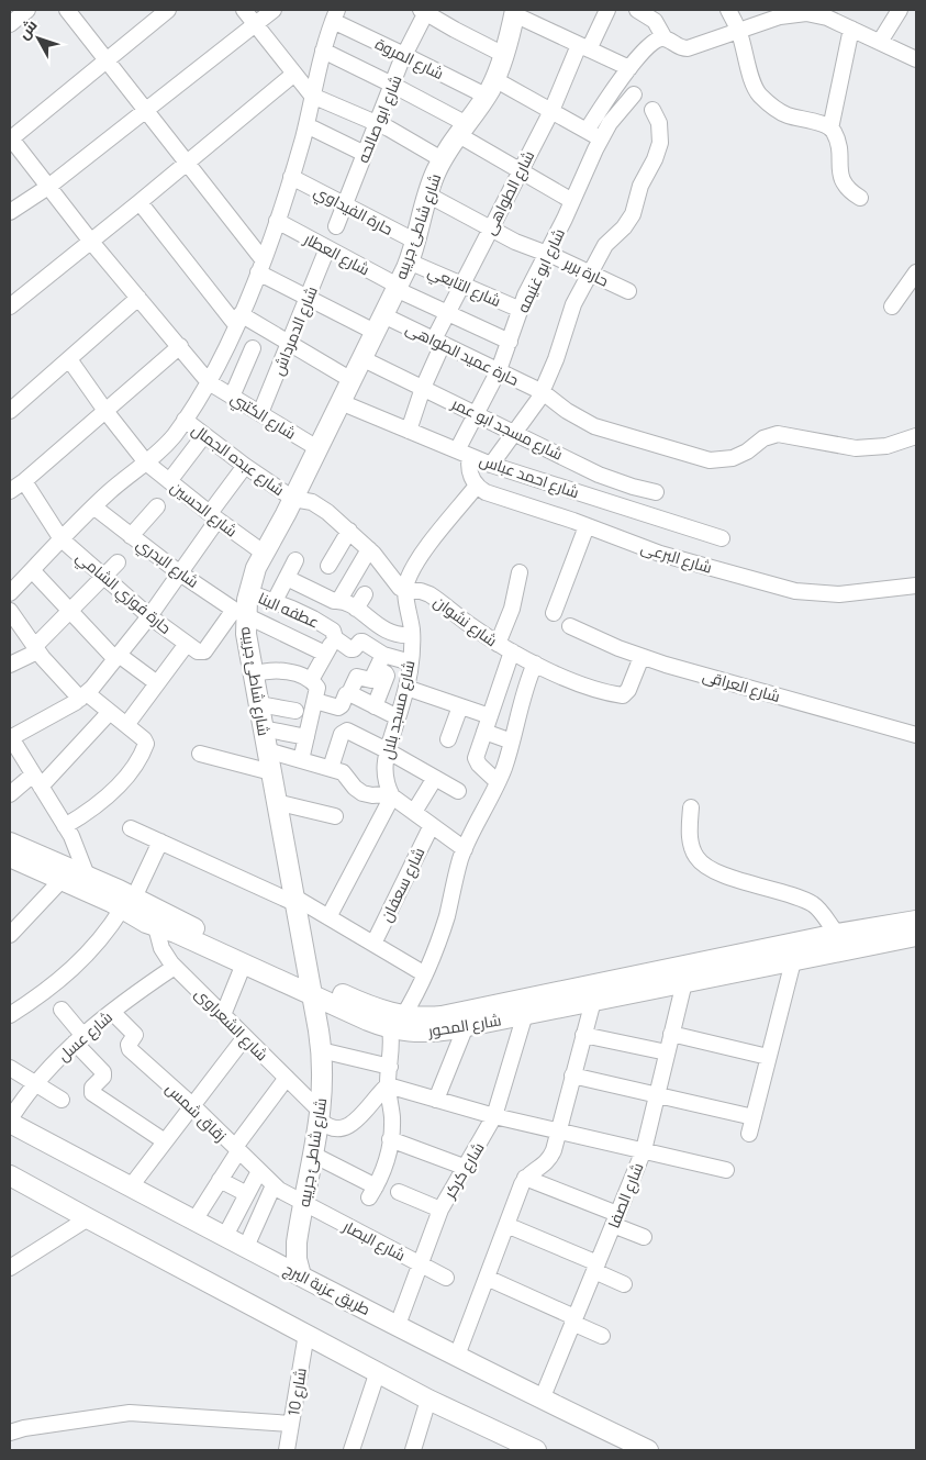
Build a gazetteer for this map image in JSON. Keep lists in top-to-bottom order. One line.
{"streets":{"street":["شارع المروة","شارع ابو صالحه","شارع الطواهى","حارة الفيداوي","شارع شاطئ جريبه","شارع العطار","شارع ابو غنيمه","حارة بربر","شارع التابعي","شارع الدمرداش","حارة عميد الطواهى","شارع الكتبي","شارع مسجد ابو عمر","شارع عبده الجمال","شارع احمد عباس","شارع الحسين","شارع البرعى","شارع البدري","حارة فوزي الشامي","عطفه البنا","شارع نشوان","شارع العراقى","شارع مسجد بلال","شارع سعفان","شارع الشعراوى","شارع المحور","شارع عسل","زقاق شمس","شارع كركر","شارع الصفا","شارع البصار","طريق عزبة البرج","شارع 10"]},"crossings":[["شارع المروة","شارع ابو صالحه"],["شارع المروة","شارع الطواهى"],["شارع المروة","شارع شاطئ جريبه"],["شارع المروة","شارع ابو غنيمه"],["شارع ابو صالحه","حارة الفيداوي"],["شارع الطواهى","شارع العطار"],["شارع الطواهى","حارة بربر"],["شارع الطواهى","شارع التابعي"],["شارع الطواهى","حارة عميد الطواهى"],["شارع الطواهى","شارع مسجد ابو عمر"],["شارع الطواهى","شارع احمد عباس"],["حارة الفيداوي","شارع شاطئ جريبه"],["شارع شاطئ جريبه","شارع العطار"],["شارع شاطئ جريبه","حارة بربر"],["شارع شاطئ جريبه","شارع التابعي"],["شارع شاطئ جريبه","حارة عميد الطواهى"],["شارع شاطئ جريبه","شارع الكتبي"],["شارع شاطئ جريبه","شارع مسجد ابو عمر"],["شارع شاطئ جريبه","شارع عبده الجمال"],["شارع شاطئ جريبه","شارع احمد عباس"],["شارع شاطئ جريبه","شارع الحسين"],["شارع شاطئ جريبه","شارع البدري"],["شارع شاطئ جريبه","عطفه البنا"],["شارع شاطئ جريبه","شارع الشعراوى"],["شارع شاطئ جريبه","شارع المحور"],["شارع شاطئ جريبه","زقاق شمس"],["شارع شاطئ جريبه","شارع البصار"],["شارع شاطئ جريبه","طريق عزبة البرج"],["شارع العطار","شارع ابو غنيمه"],["شارع العطار","شارع الدمرداش"],["شارع ابو غنيمه","حارة بربر"],["شارع ابو غنيمه","شارع التابعي"],["شارع ابو غنيمه","حارة عميد الطواهى"],["شارع ابو غنيمه","شارع مسجد ابو عمر"],["شارع ابو غنيمه","شارع احمد عباس"],["شارع الدمرداش","حارة عميد الطواهى"],["شارع الدمرداش","شارع الكتبي"],["عطفه البنا","شارع مسجد بلال"],["شارع نشوان","شارع العراقى"],["شارع نشوان","شارع مسجد بلال"],["شارع الشعراوى","شارع المحور"],["شارع الشعراوى","شارع عسل"],["شارع المحور","شارع كركر"],["شارع المحور","شارع الصفا"],["شارع عسل","زقاق شمس"],["شارع عسل","طريق عزبة البرج"],["زقاق شمس","شارع البصار"],["شارع كركر","شارع البصار"],["شارع كركر","طريق عزبة البرج"],["شارع الصفا","طريق عزبة البرج"]],"north":"top left"}
